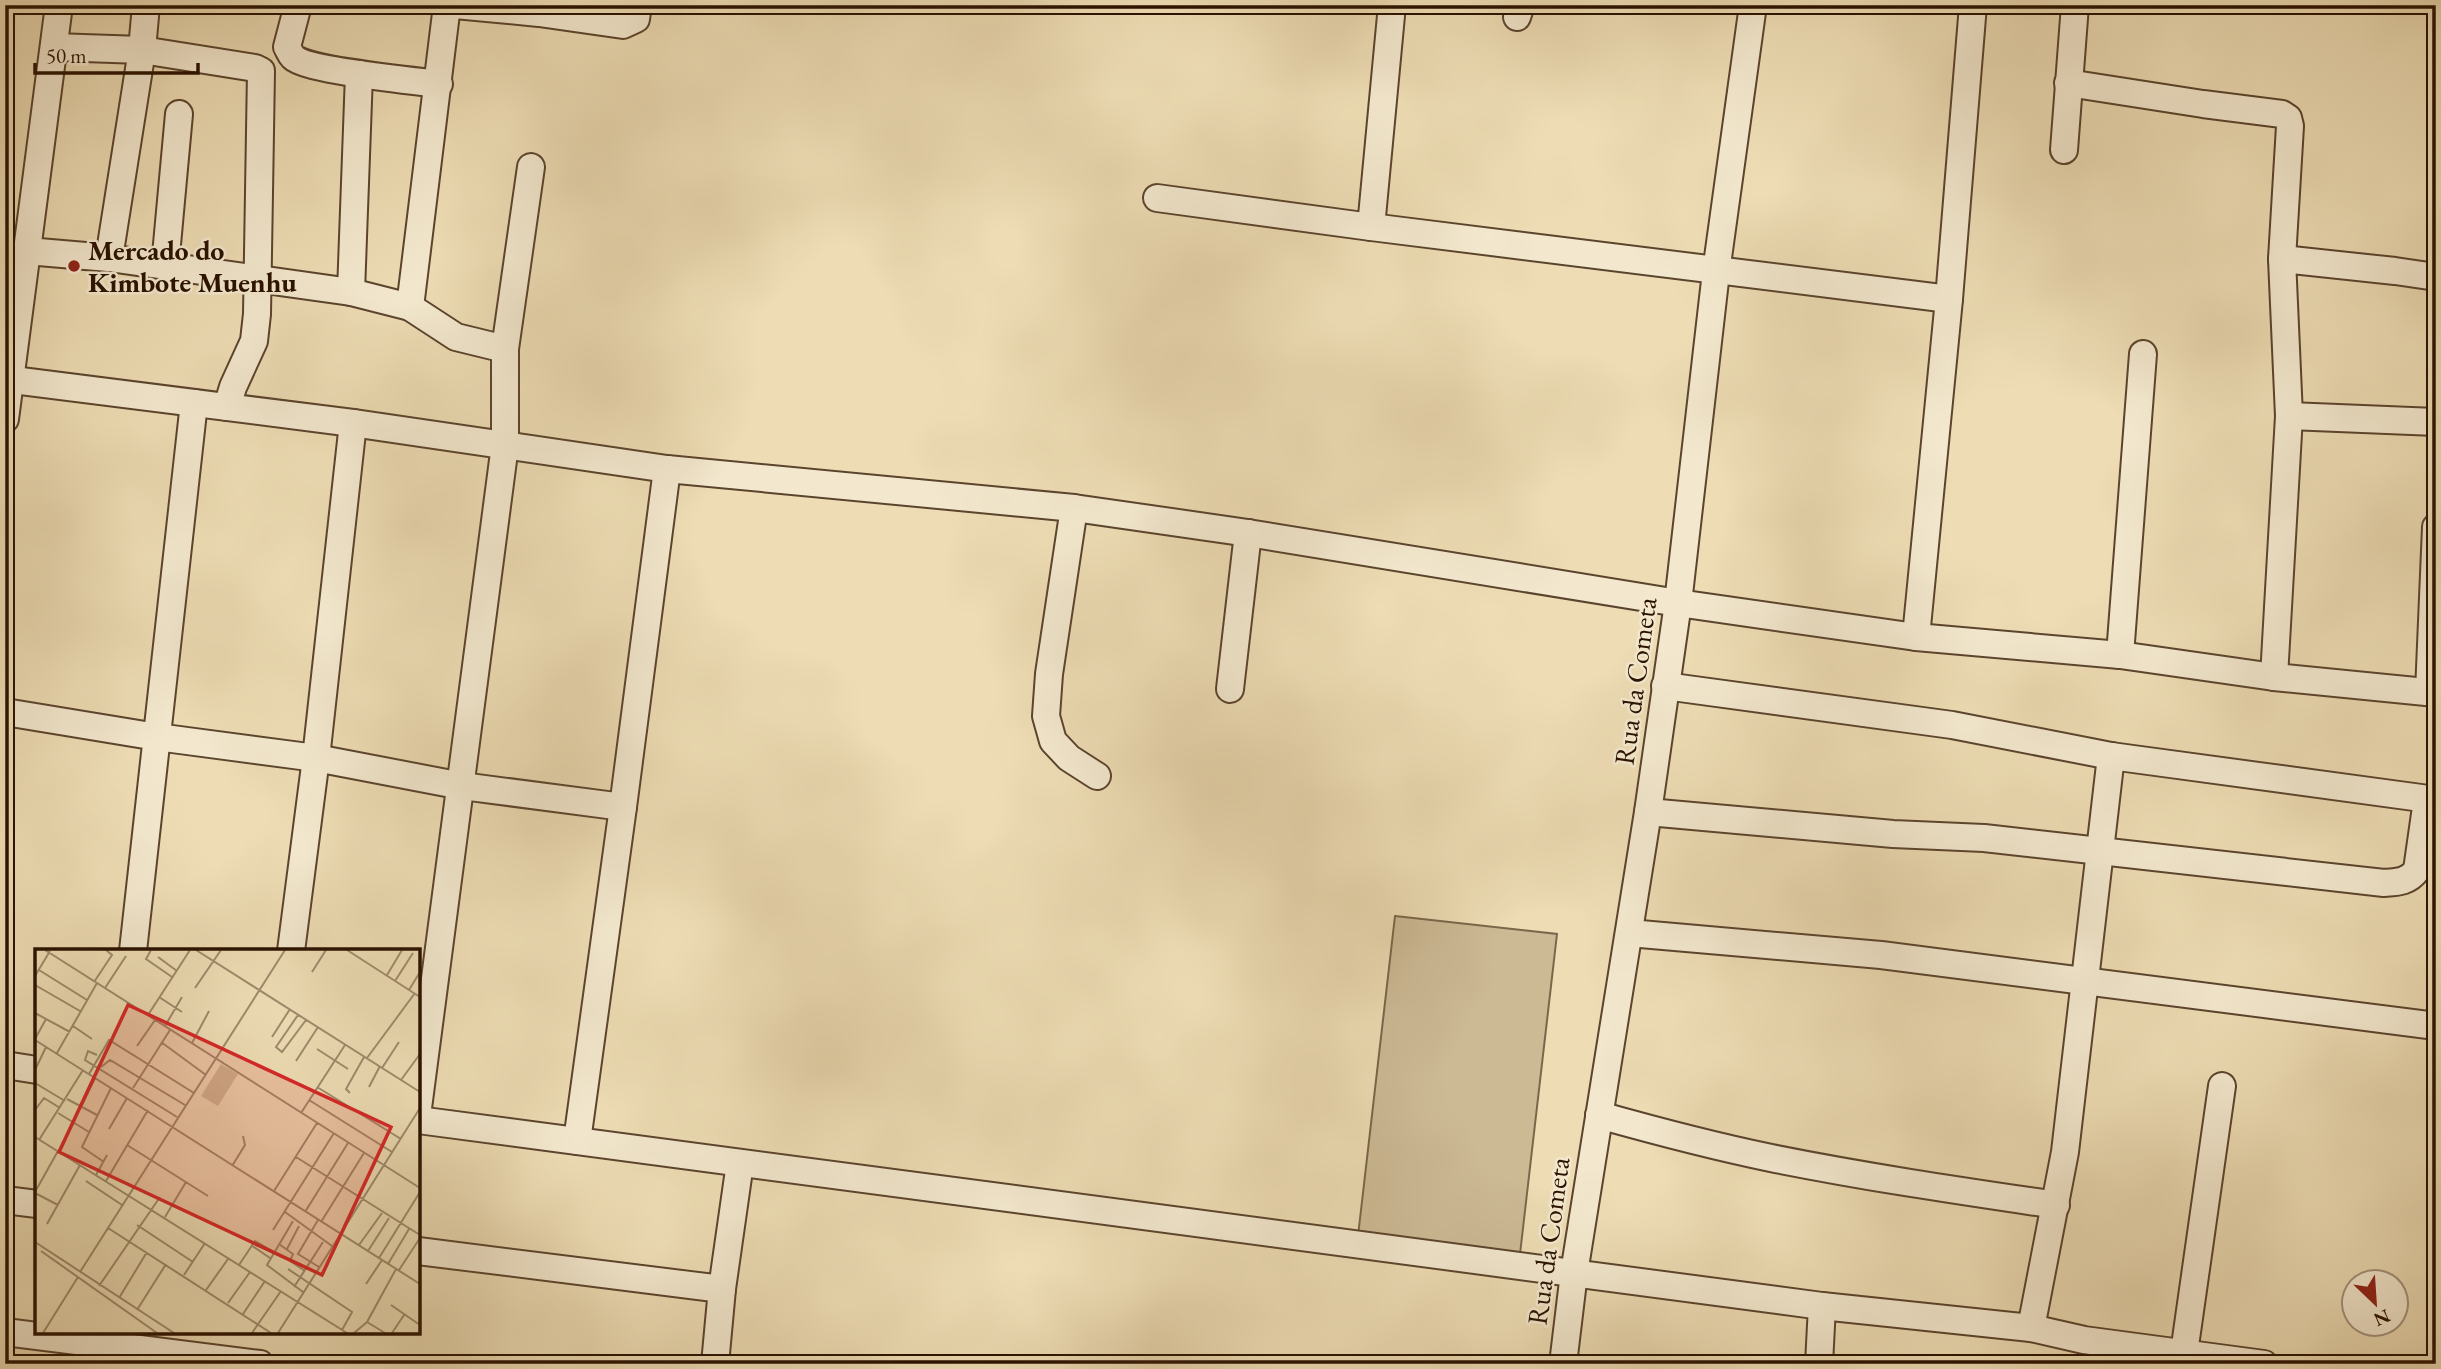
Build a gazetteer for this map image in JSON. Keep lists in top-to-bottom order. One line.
{"streets":{"street":["Rua da Cometa"]},"places":["Mercado do Kimbote Muenhu"],"scale_bar":"50 m","north":"bottom right"}
